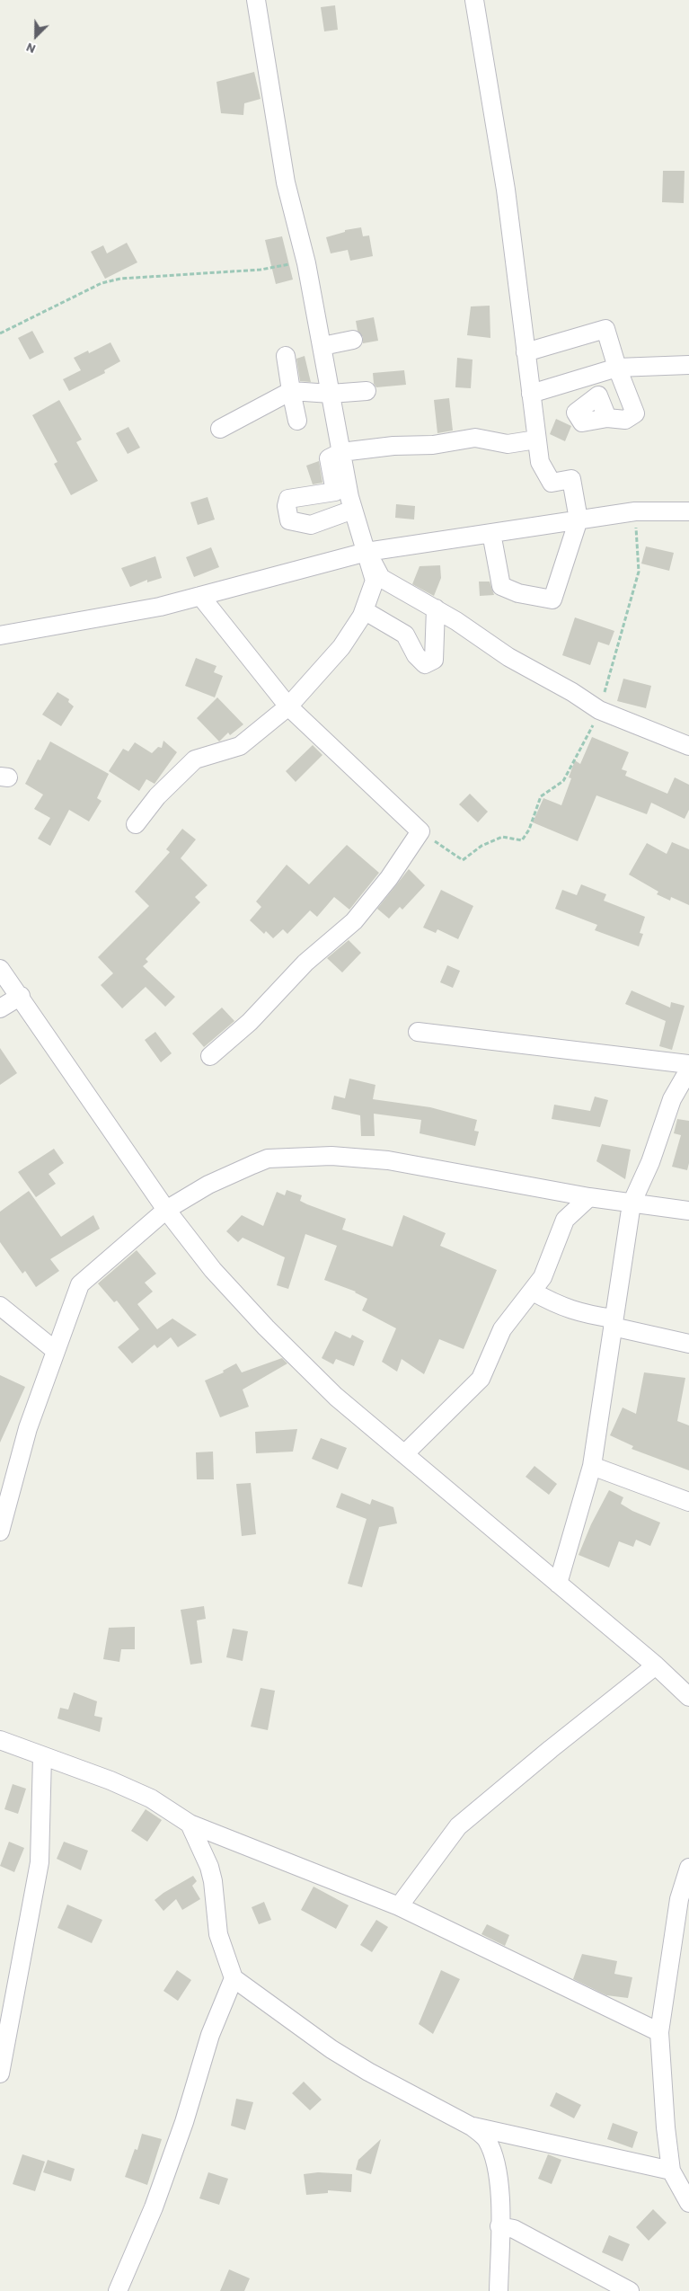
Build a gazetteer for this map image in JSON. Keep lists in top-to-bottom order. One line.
{"north":"bottom left"}
